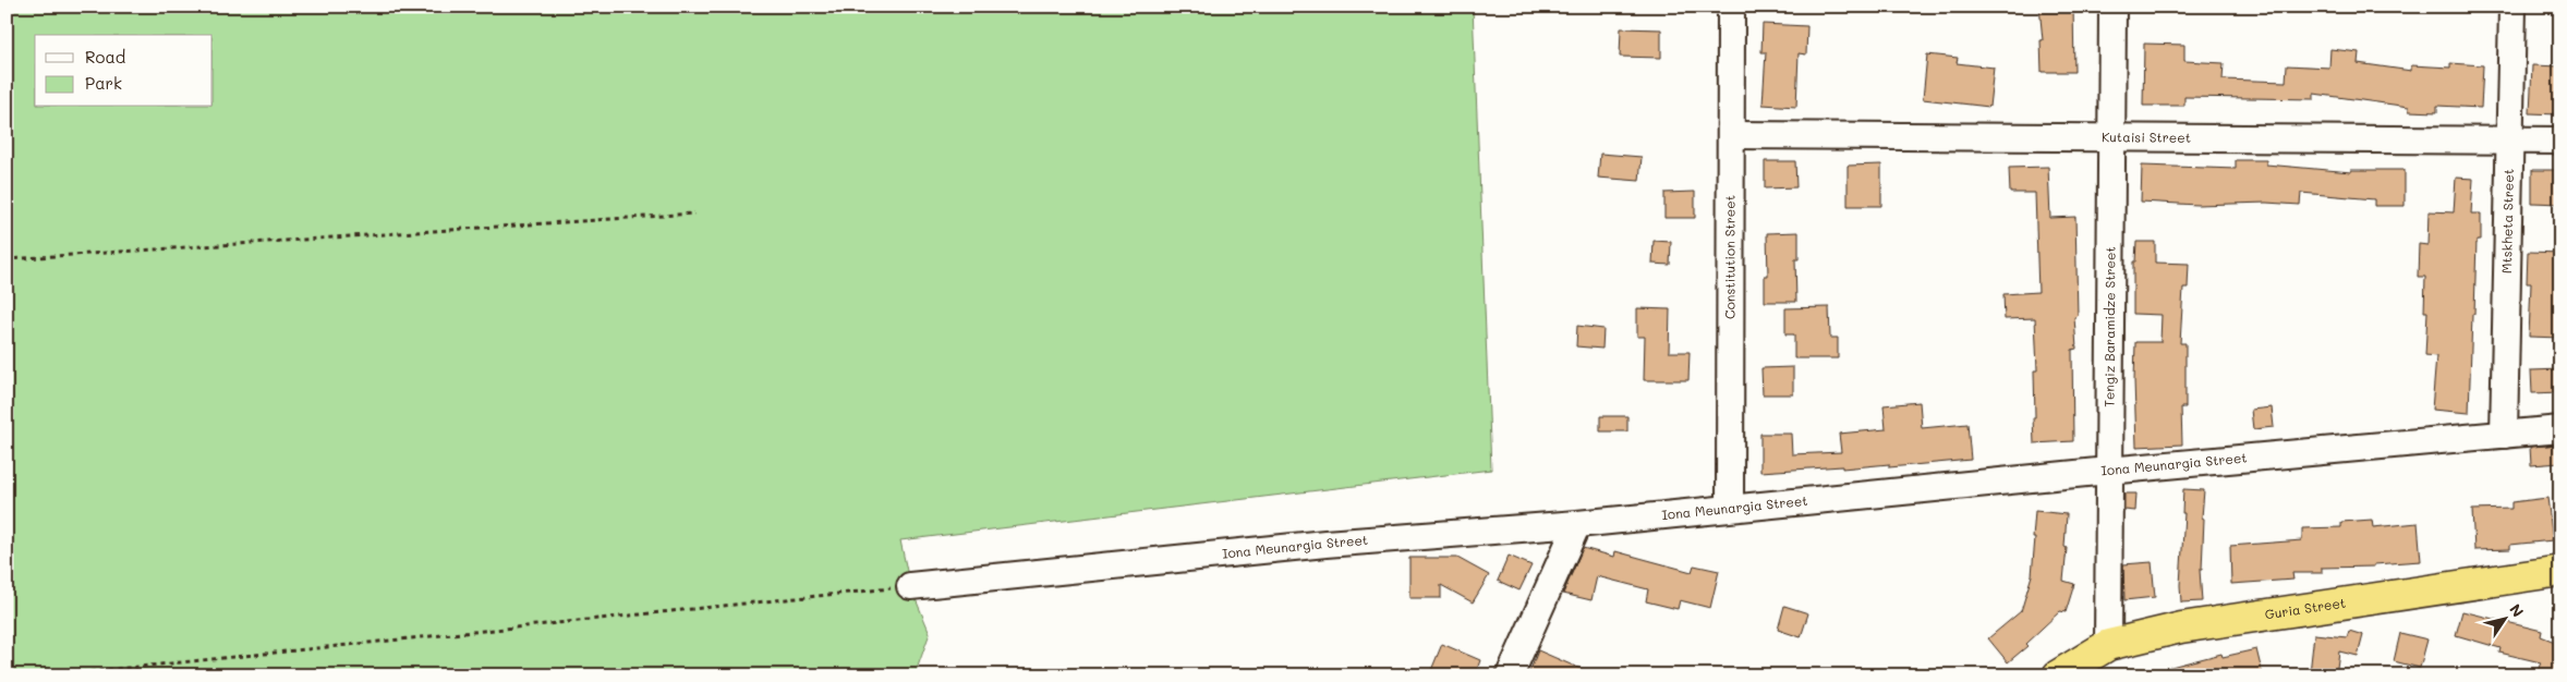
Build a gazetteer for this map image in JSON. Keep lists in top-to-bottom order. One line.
{"streets":{"highway":["Guria Street"],"street":["Kutaisi Street","Mtskheta Street","Constitution Street","Tengiz Baramidze Street","Iona Meunargia Street"]},"crossings":[["Kutaisi Street","Mtskheta Street"],["Kutaisi Street","Constitution Street"],["Kutaisi Street","Tengiz Baramidze Street"],["Mtskheta Street","Iona Meunargia Street"],["Constitution Street","Iona Meunargia Street"],["Tengiz Baramidze Street","Iona Meunargia Street"],["Tengiz Baramidze Street","Guria Street"]],"legend":["Road","Park"],"north":"top right"}
